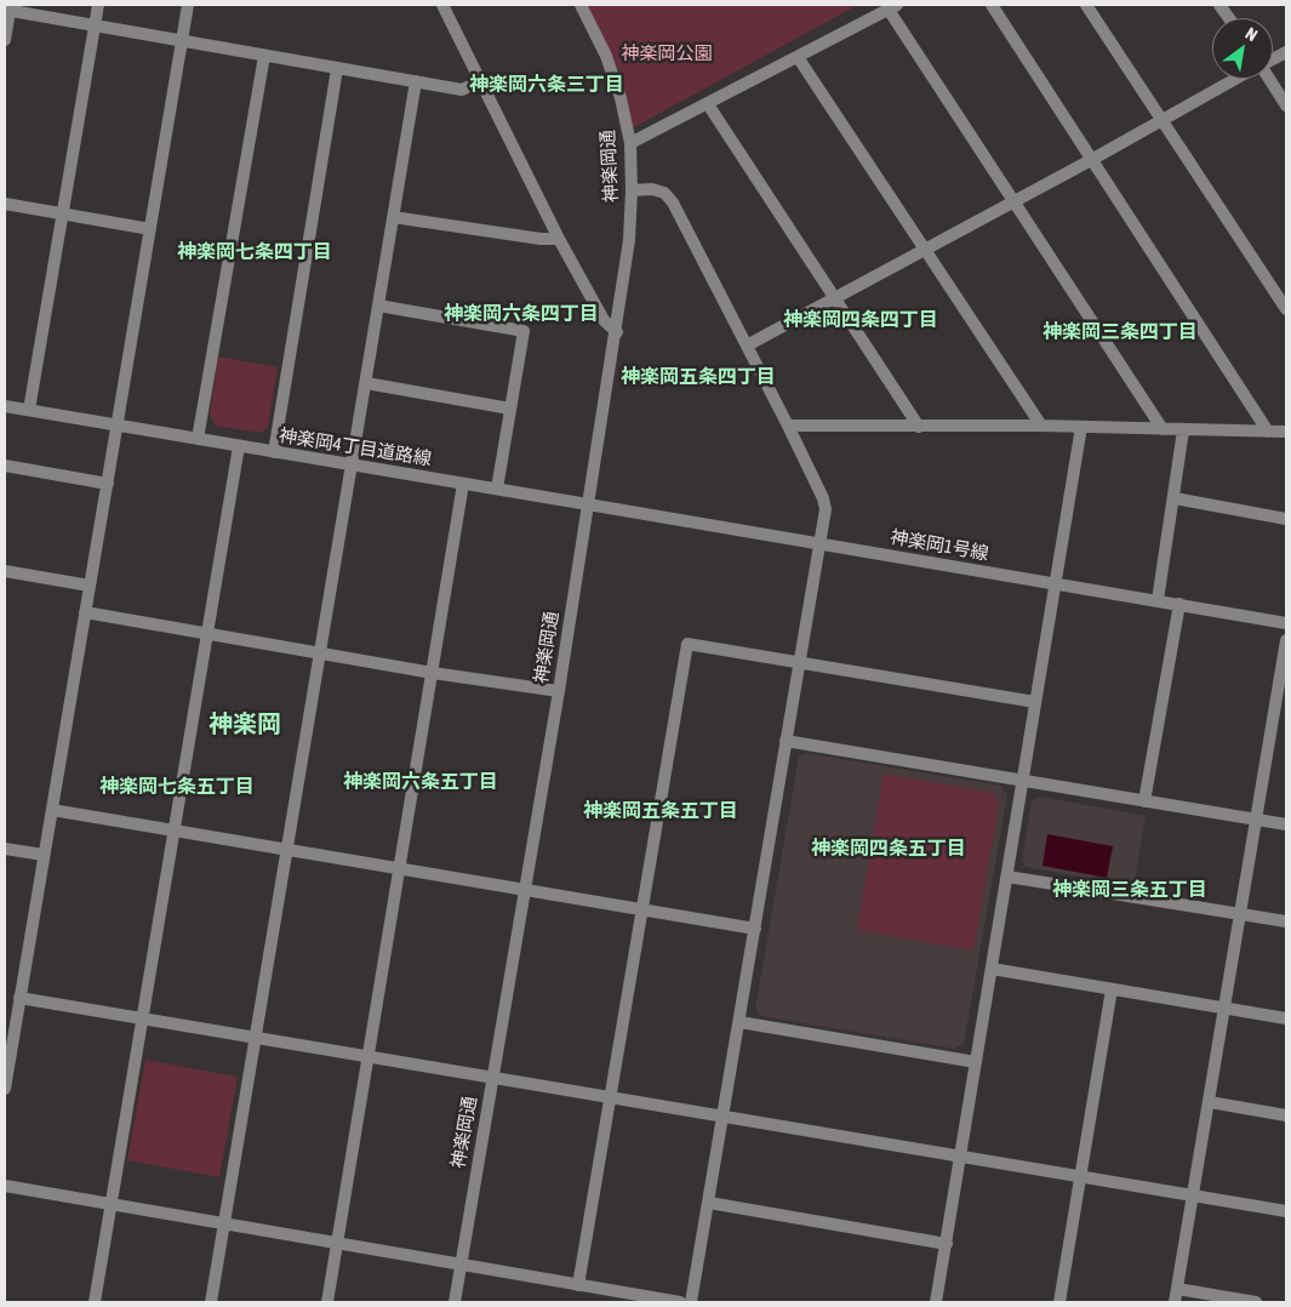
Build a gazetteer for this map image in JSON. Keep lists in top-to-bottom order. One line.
{"streets":{"street":["神楽岡通","神楽岡4丁目道路線","神楽岡1号線"]},"crossings":[["神楽岡通","神楽岡4丁目道路線"],["神楽岡通","神楽岡1号線"],["神楽岡4丁目道路線","神楽岡1号線"]],"districts":["神楽岡六条三丁目","神楽岡七条四丁目","神楽岡六条四丁目","神楽岡四条四丁目","神楽岡三条四丁目","神楽岡五条四丁目","神楽岡","神楽岡六条五丁目","神楽岡七条五丁目","神楽岡五条五丁目","神楽岡四条五丁目","神楽岡三条五丁目"],"parks":["神楽岡公園"],"north":"top right"}
